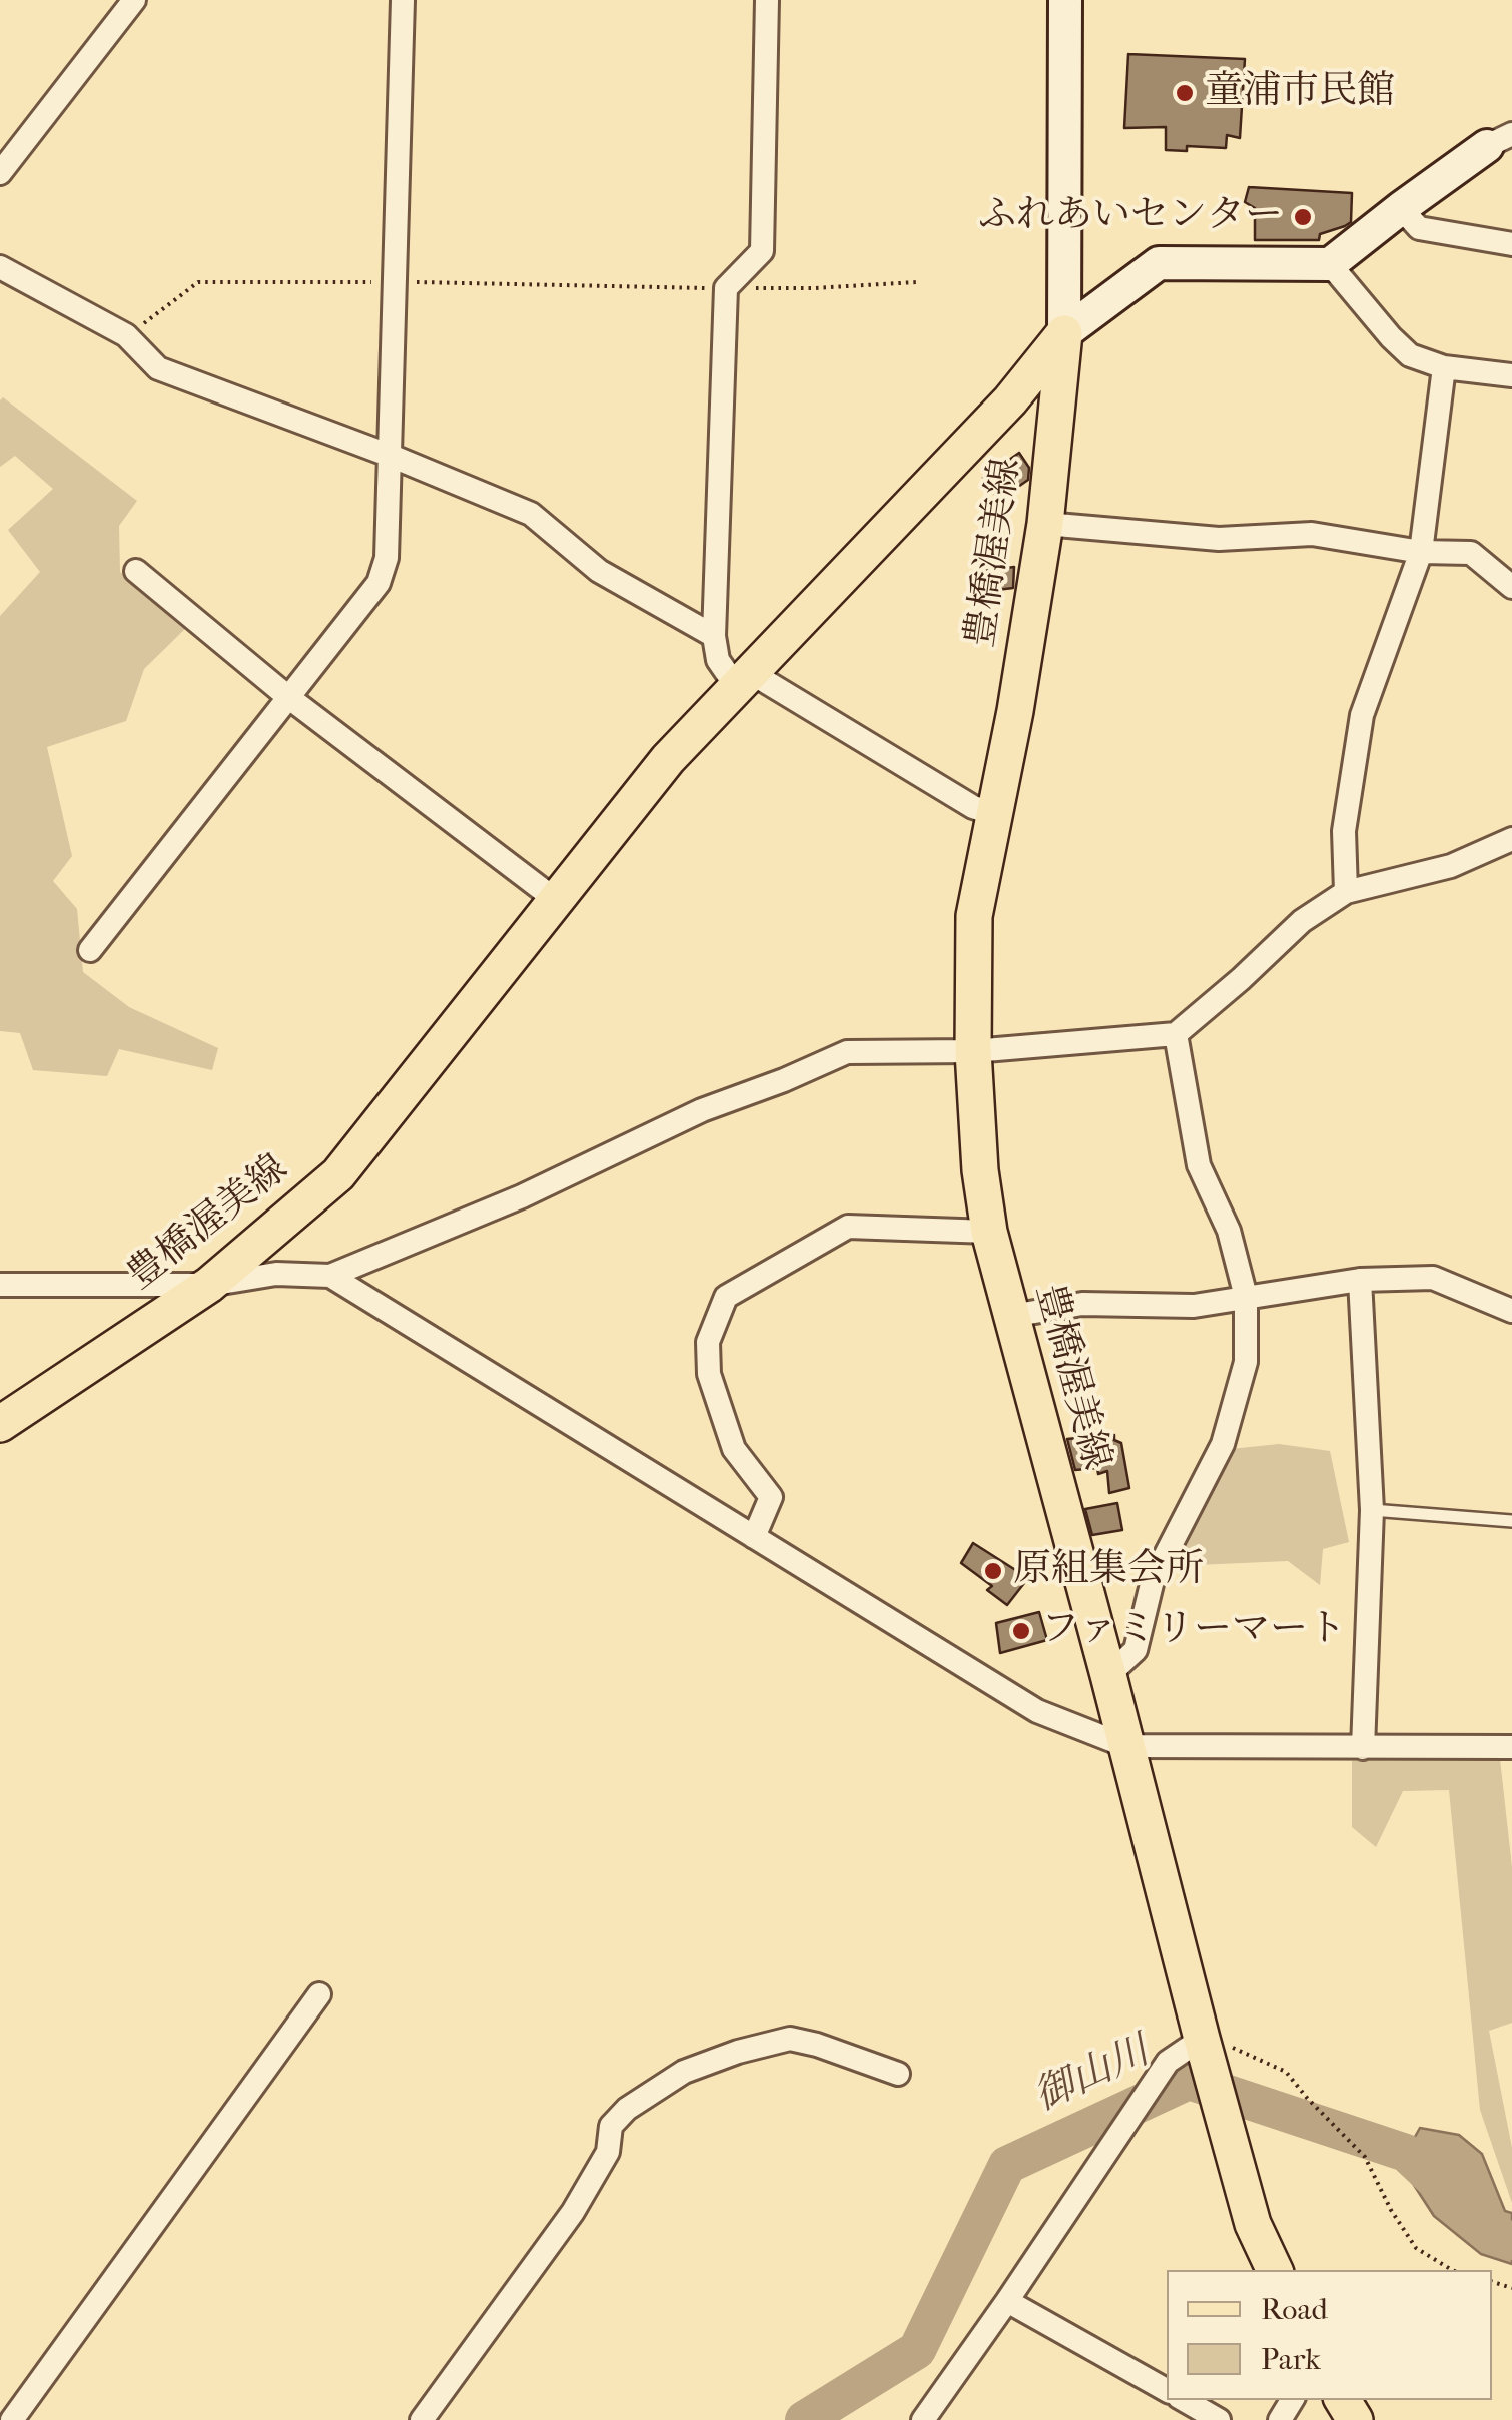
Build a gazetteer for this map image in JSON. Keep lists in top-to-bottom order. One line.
{"streets":{"main road":["豊橋渥美線"]},"water":["御山川"],"places":["童浦市民館","ふれあいセンター","原組集会所","ファミリーマート"],"legend":["Road","Park"]}
